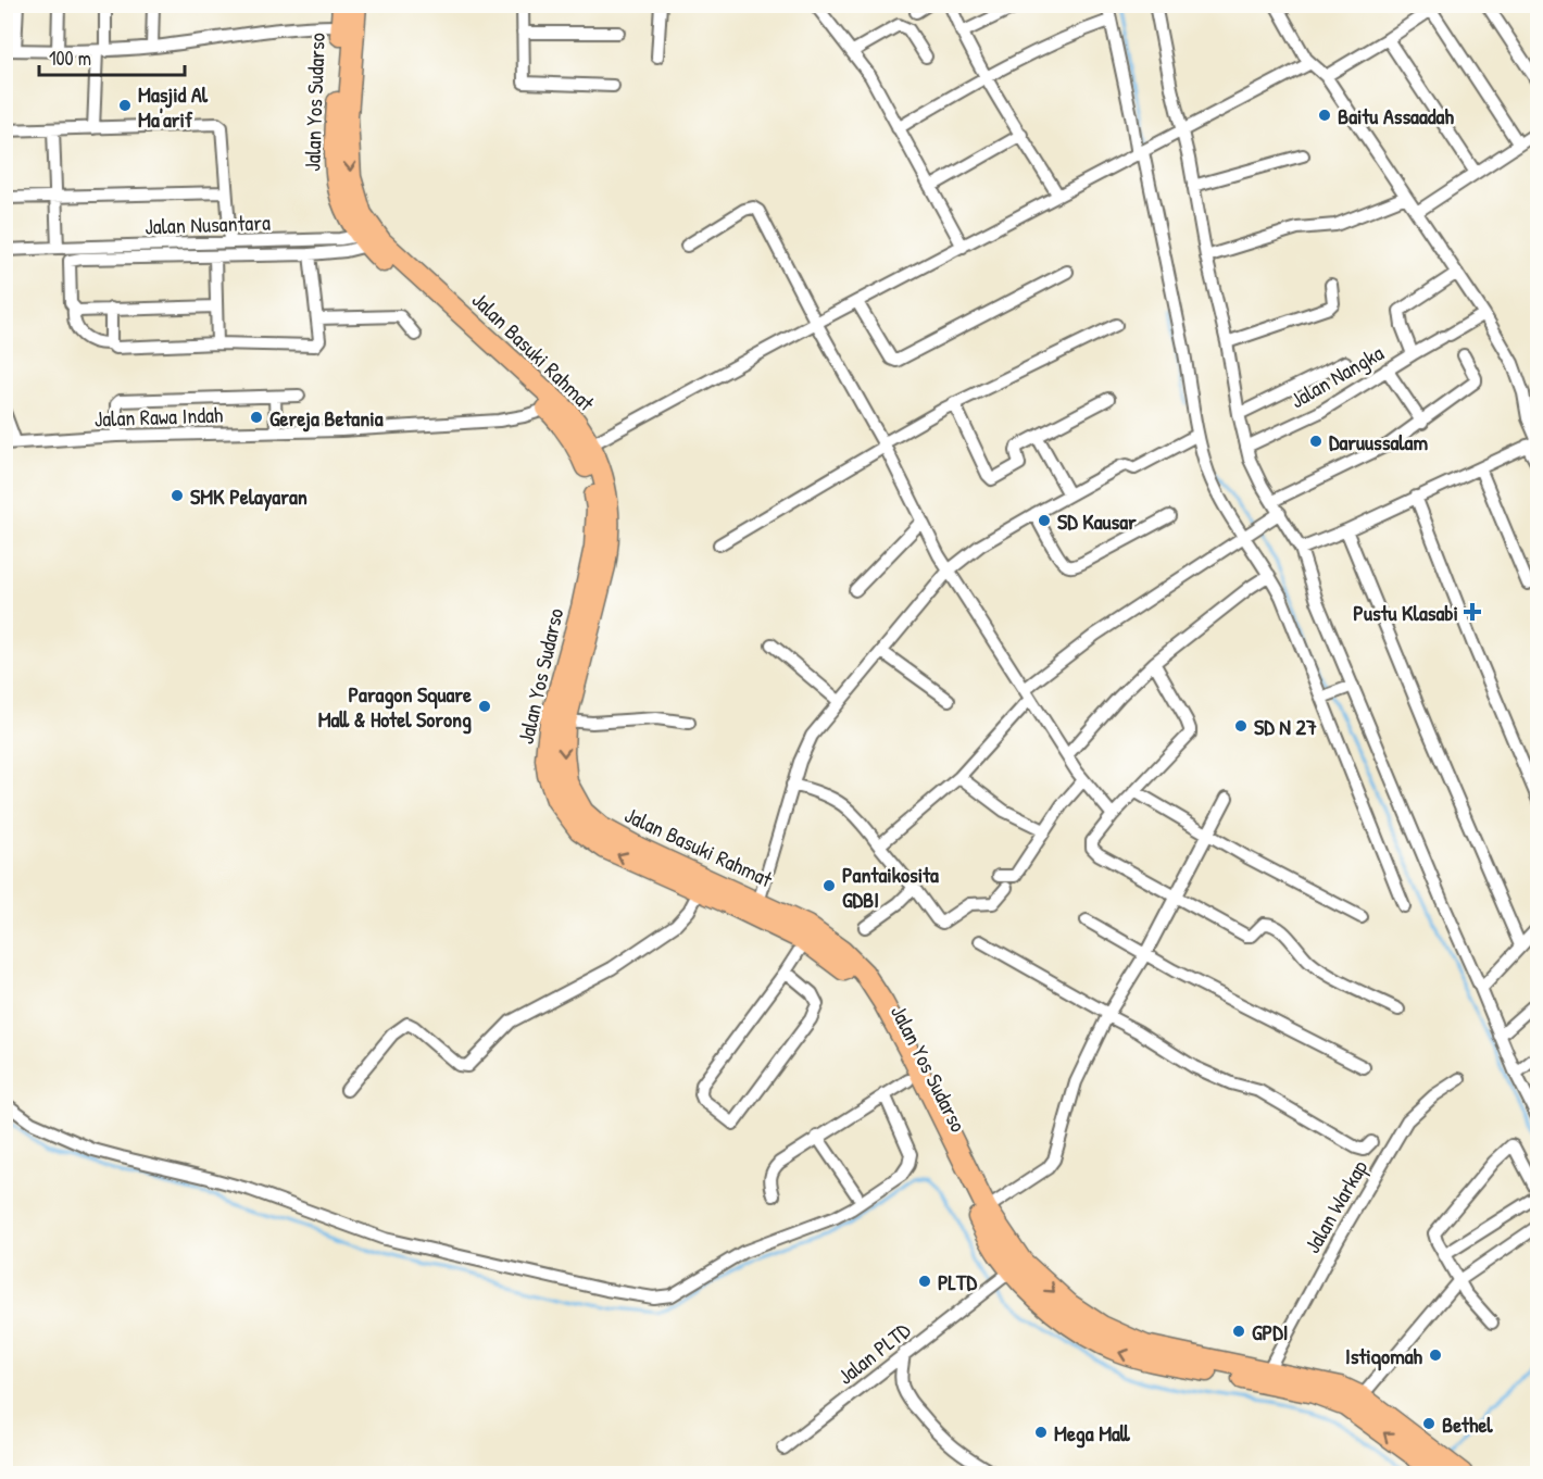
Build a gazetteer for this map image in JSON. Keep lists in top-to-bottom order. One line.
{"streets":{"highway":["Jalan Yos Sudarso","Jalan Basuki Rahmat"],"street":["Jalan Nusantara","Jalan Nangka","Jalan Rawa Indah","Jalan Warkap","Jalan PLTD"]},"crossings":[["Jalan Yos Sudarso","Jalan Nusantara"],["Jalan Yos Sudarso","Jalan Basuki Rahmat"],["Jalan Yos Sudarso","Jalan Rawa Indah"],["Jalan Yos Sudarso","Jalan PLTD"],["Jalan Basuki Rahmat","Jalan Warkap"],["Jalan Basuki Rahmat","Jalan PLTD"]],"one_way":["Jalan Yos Sudarso","Jalan Basuki Rahmat"],"places":{"other":["Masjid Al Ma'arif","Baitu Assaadah","Gereja Betania","Daruussalam","SMK Pelayaran","SD Kausar","Paragon Square Mall & Hotel Sorong","SD N 27","Pantaikosita GDBI","PLTD","GPDI","Istiqomah","Bethel","Mega Mall"],"health":["Pustu Klasabi"]},"scale_bar":"100 m"}
